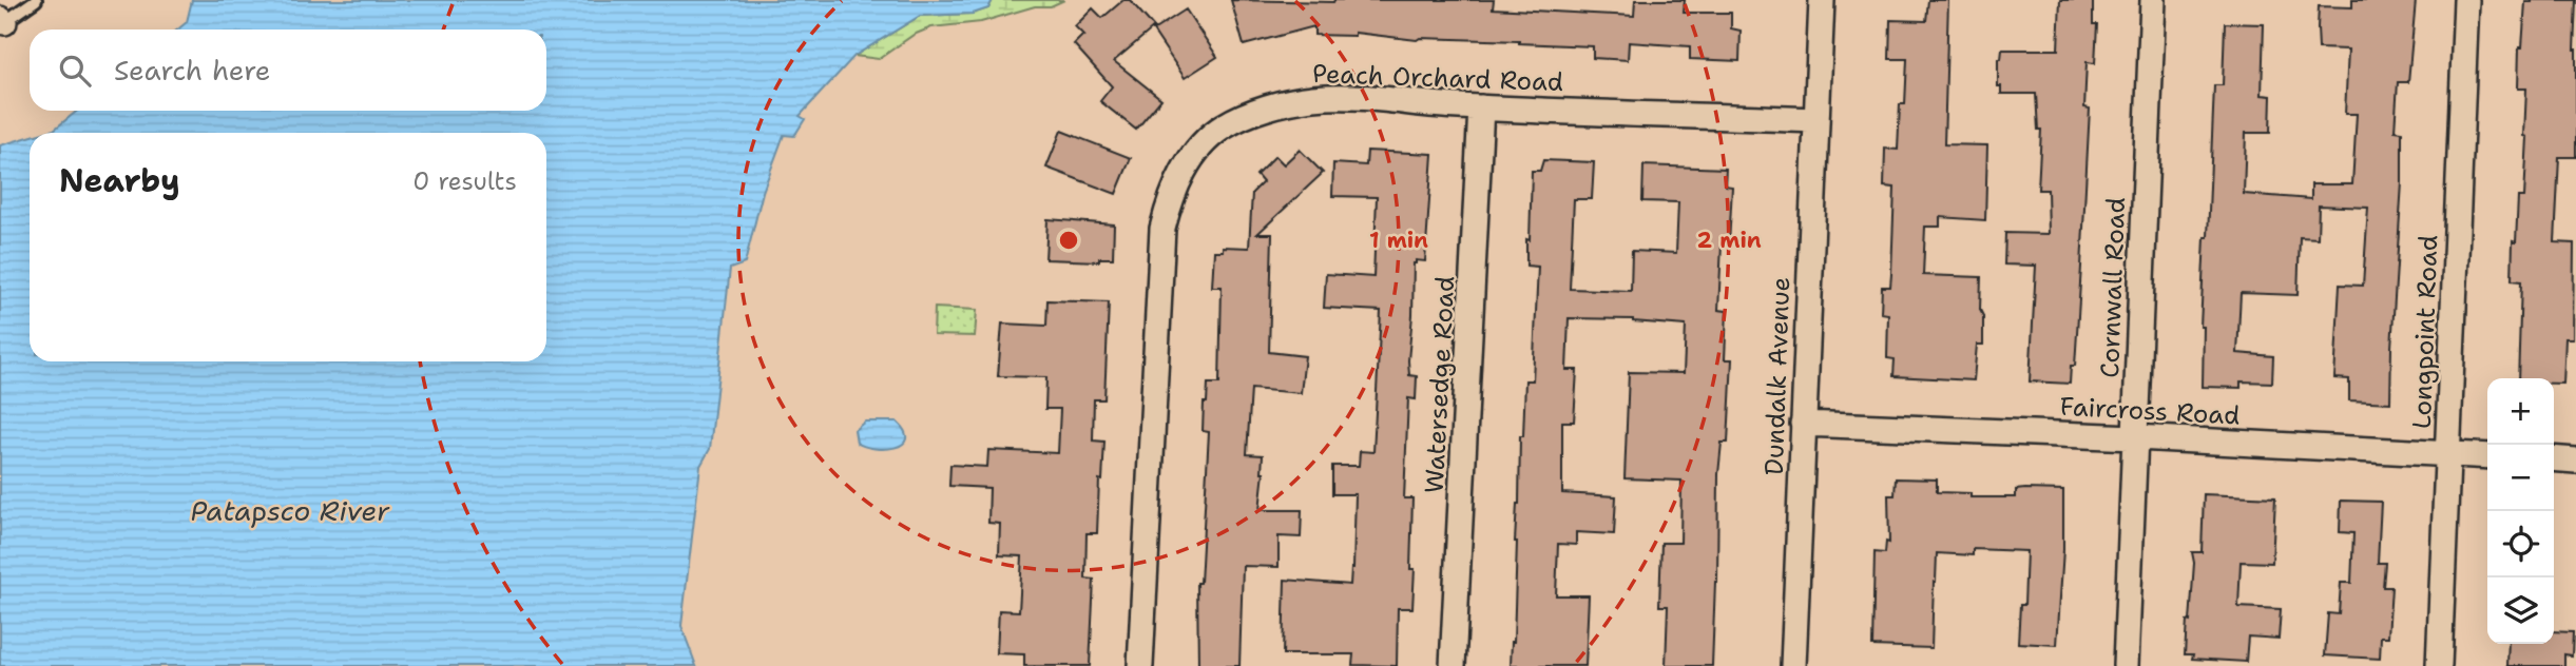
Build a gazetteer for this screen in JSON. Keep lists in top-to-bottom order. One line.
{"streets":{"street":["Peach Orchard Road","Cornwall Road","Longpoint Road","Dundalk Avenue","Watersedge Road","Faircross Road"]},"crossings":[["Peach Orchard Road","Dundalk Avenue"],["Peach Orchard Road","Watersedge Road"],["Cornwall Road","Faircross Road"],["Longpoint Road","Faircross Road"],["Dundalk Avenue","Faircross Road"]],"water":["Patapsco River"],"page":{"search":"Search here","heading":["Nearby","0 results"],"map_buttons":["+","−"]},"rings":["1 min","2 min"]}
